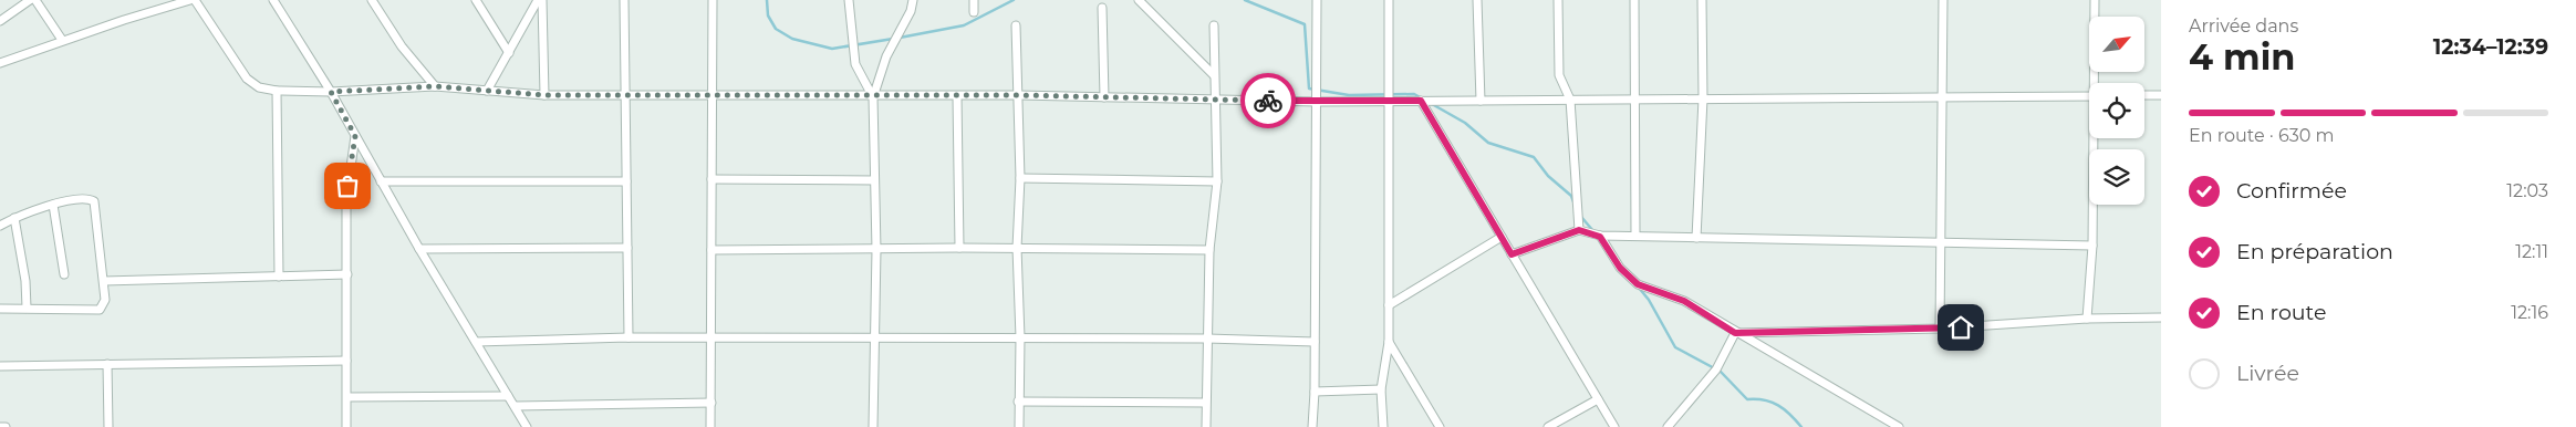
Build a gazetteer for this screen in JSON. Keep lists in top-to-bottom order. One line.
{"north":"top right","page":{"heading":["4 min","Arrivée dans","12:34–12:39"],"bar":"En route · 630 m","list":[["Confirmée","12:03"],["En préparation","12:11"],["En route","12:16"],"Livrée"]}}
